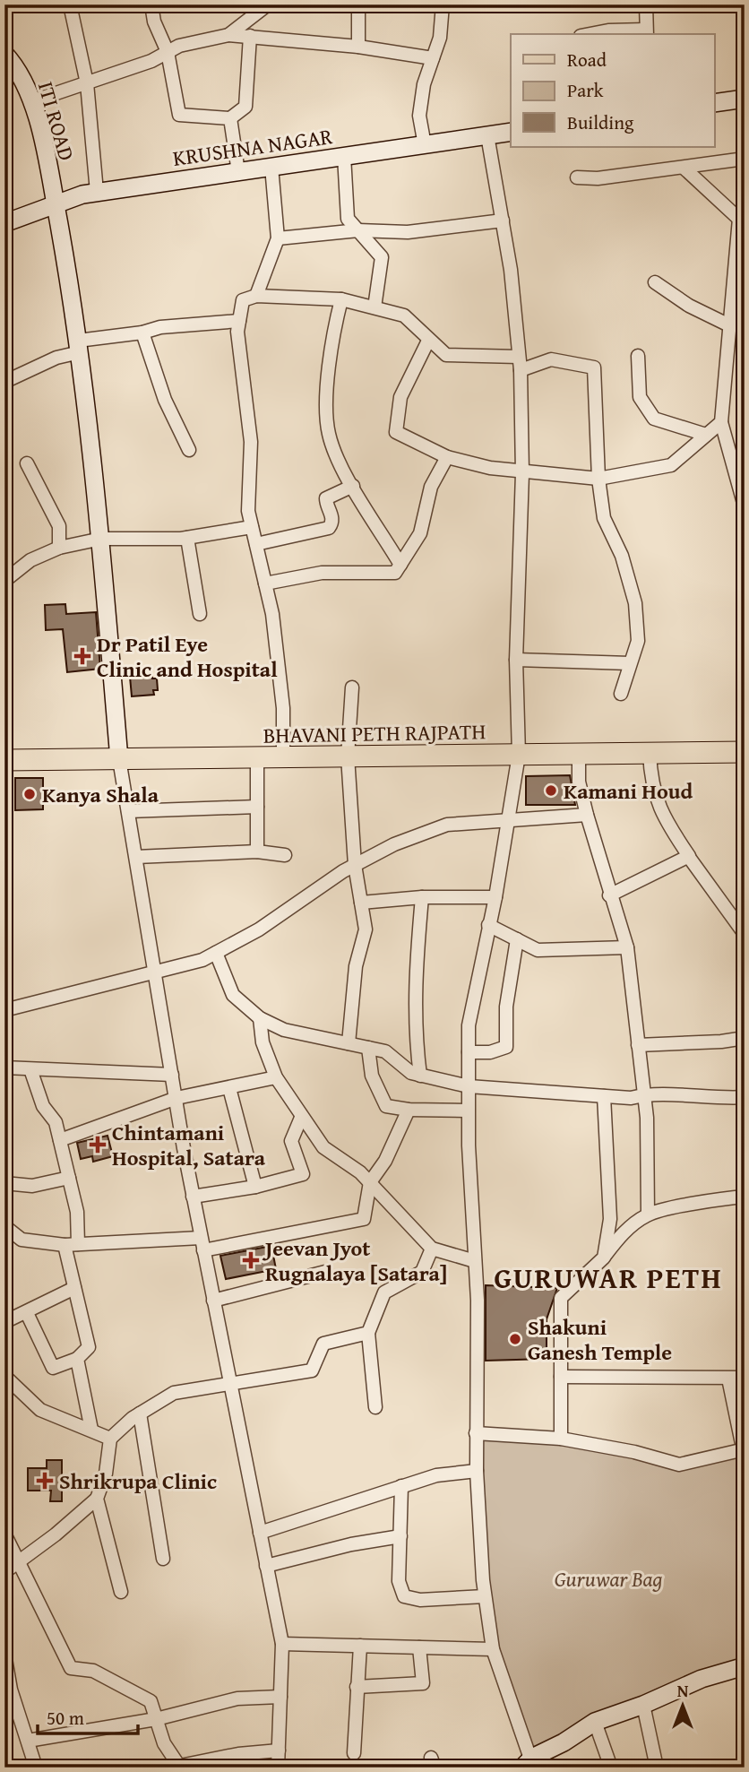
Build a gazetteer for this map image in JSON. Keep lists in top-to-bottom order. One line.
{"streets":{"main road":["ITI ROAD","KRUSHNA NAGAR","BHAVANI PETH RAJPATH"]},"crossings":[["ITI ROAD","KRUSHNA NAGAR"],["ITI ROAD","BHAVANI PETH RAJPATH"]],"districts":["GURUWAR PETH"],"parks":["Guruwar Bag"],"places":{"health":["Dr Patil Eye Clinic and Hospital","Chintamani Hospital, Satara","Jeevan Jyot Rugnalaya [Satara]","Shrikrupa Clinic"],"other":["Kamani Houd","Kanya Shala","Shakuni Ganesh Temple"]},"legend":["Road","Park","Building"],"scale_bar":"50 m","north":"top"}
